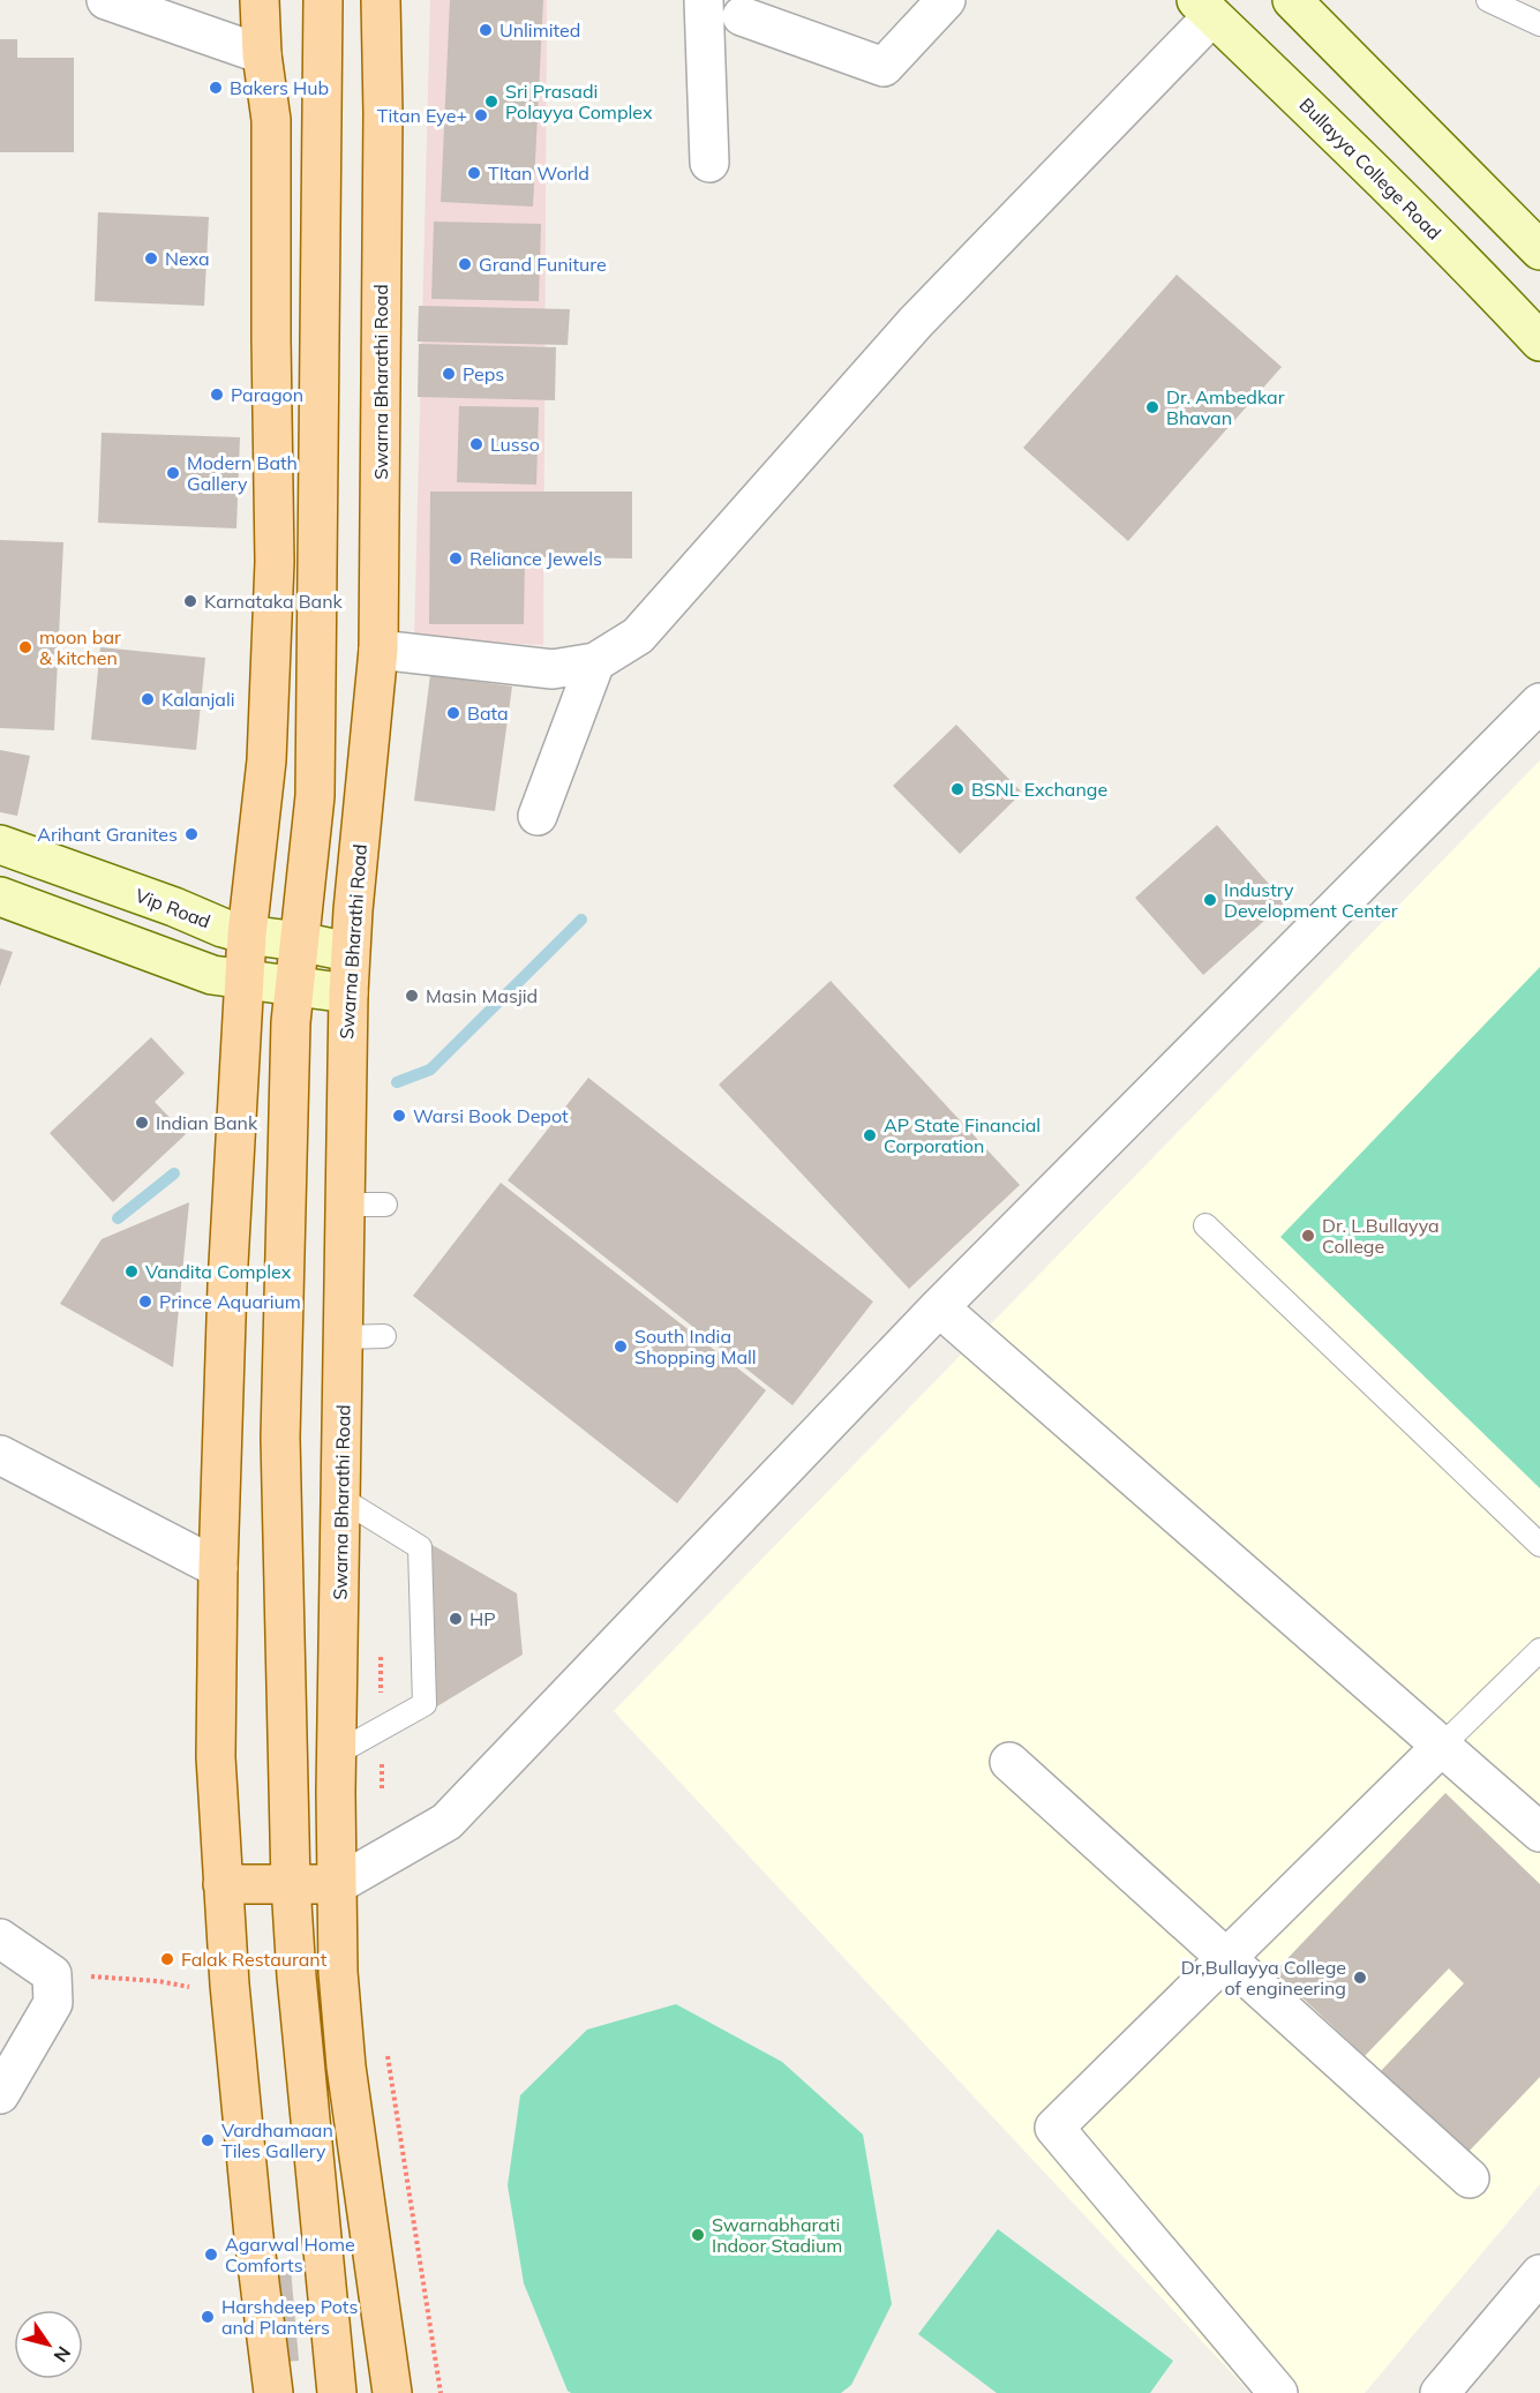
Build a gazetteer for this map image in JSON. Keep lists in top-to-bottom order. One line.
{"streets":{"main road":["Bullayya College Road","Swarna Bharathi Road","Vip Road"]},"crossings":[["Swarna Bharathi Road","Vip Road"]],"places":["Unlimited","Bakers Hub","Sri Prasadi Polayya Complex","Titan Eye+","TItan World","Nexa","Grand Funiture","Peps","Paragon","Dr. Ambedkar Bhavan","Lusso","Modern Bath Gallery","Reliance Jewels","Karnataka Bank","moon bar & kitchen","Kalanjali","Bata","BSNL Exchange","Arihant Granites","Industry Development Center","Masin Masjid","Warsi Book Depot","Indian Bank","AP State Financial Corporation","Dr. L.Bullayya College","Vandita Complex","Prince Aquarium","South India Shopping Mall","HP","Falak Restaurant","Dr,Bullayya College of engineering","Vardhamaan Tiles Gallery","Swarnabharati Indoor Stadium","Agarwal Home Comforts","Harshdeep Pots and Planters"],"north":"bottom right"}
